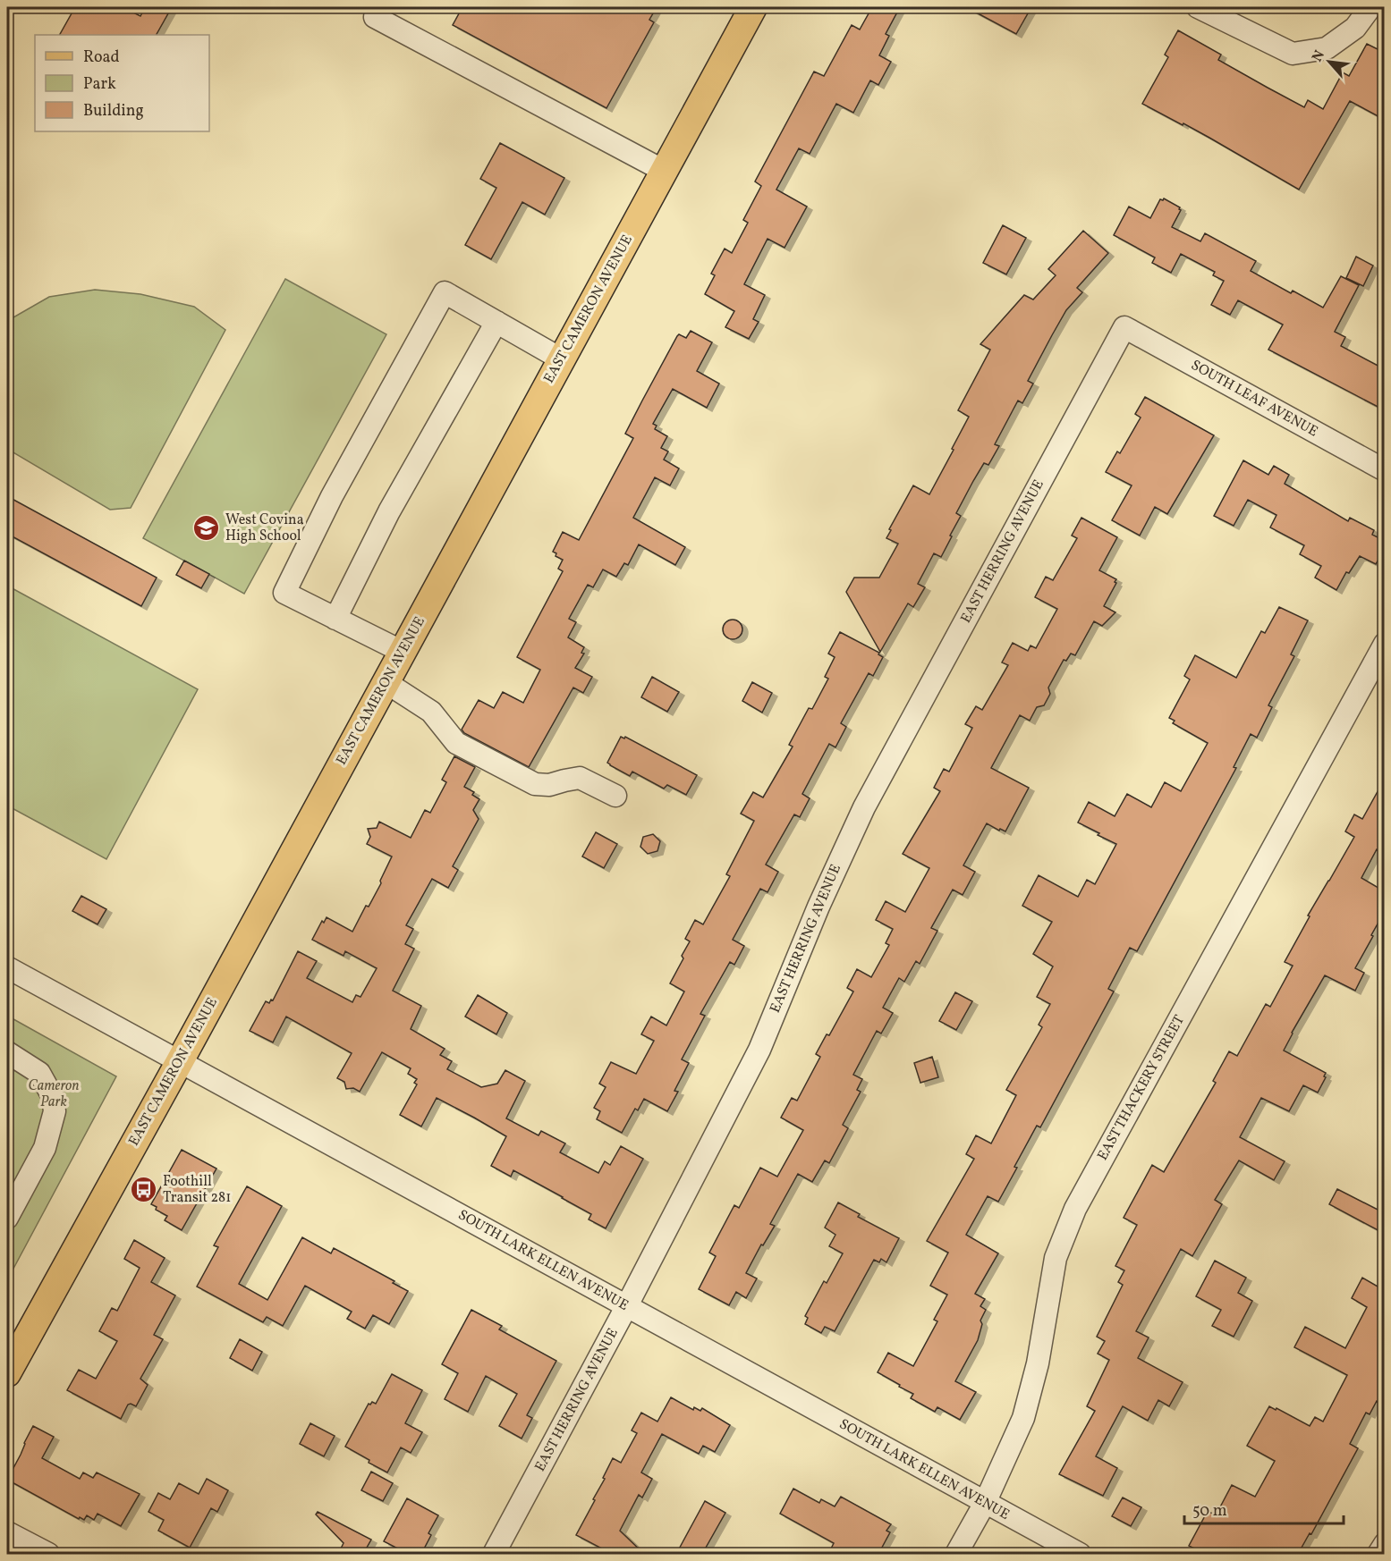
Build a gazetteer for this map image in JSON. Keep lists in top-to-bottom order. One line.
{"streets":{"main road":["EAST CAMERON AVENUE"],"street":["SOUTH LEAF AVENUE","EAST HERRING AVENUE","EAST THACKERY STREET","SOUTH LARK ELLEN AVENUE"]},"crossings":[["EAST CAMERON AVENUE","SOUTH LARK ELLEN AVENUE"],["SOUTH LEAF AVENUE","EAST HERRING AVENUE"],["EAST HERRING AVENUE","SOUTH LARK ELLEN AVENUE"],["EAST THACKERY STREET","SOUTH LARK ELLEN AVENUE"]],"parks":["Cameron Park"],"places":{"school or university":["West Covina High School"],"bus stop":["Foothill Transit 281"]},"legend":["Road","Park","Building"],"scale_bar":"50 m","north":"top left"}
